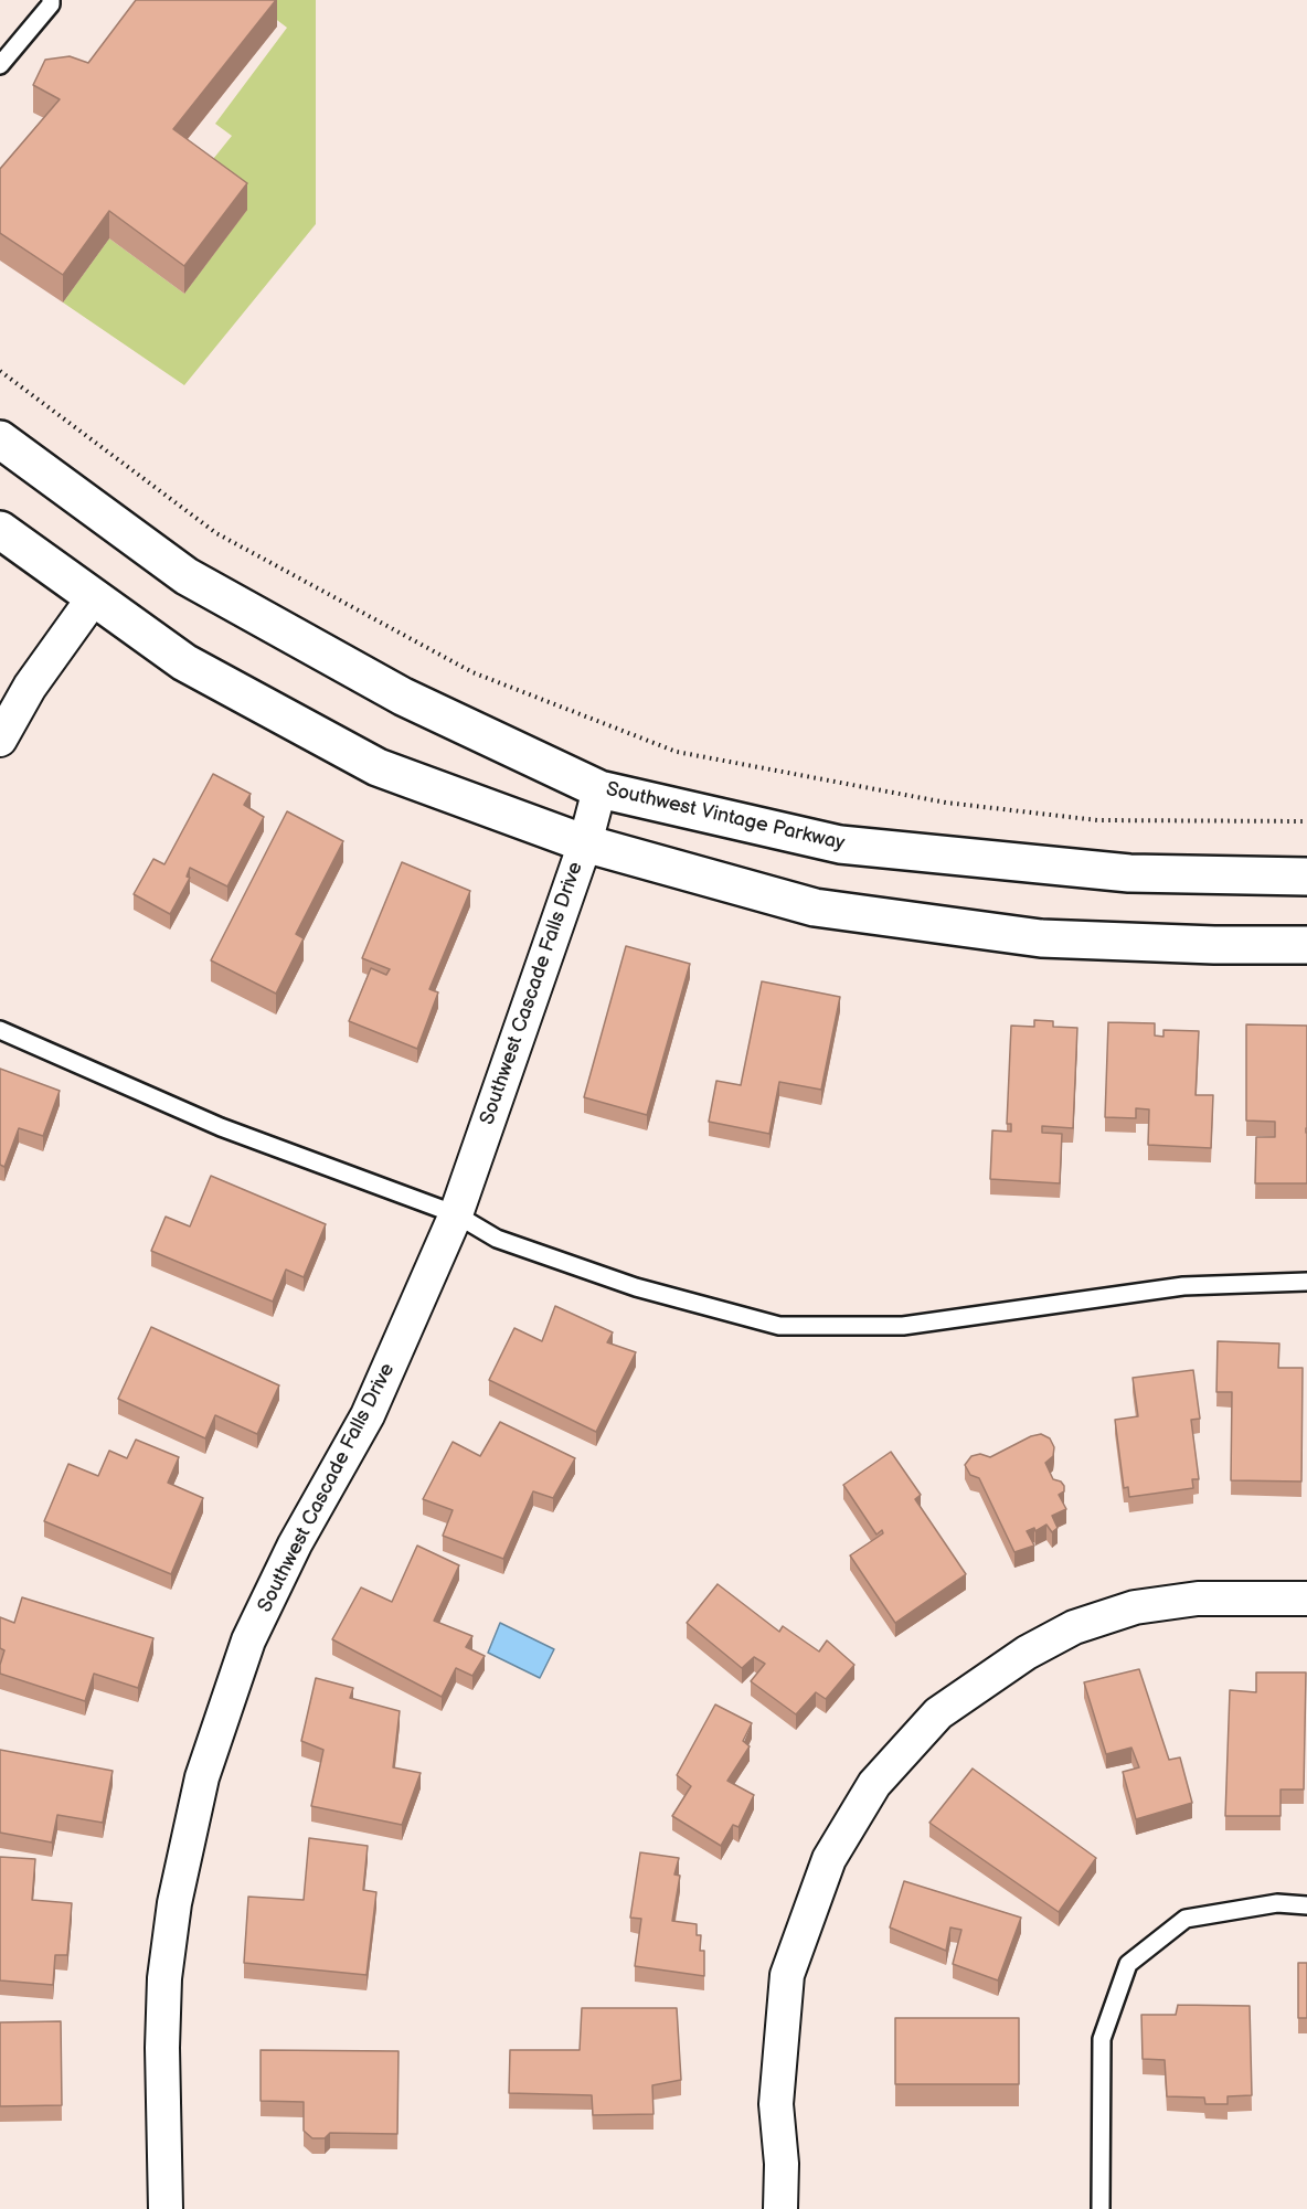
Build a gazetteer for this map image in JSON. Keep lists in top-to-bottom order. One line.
{"streets":{"street":["Southwest Vintage Parkway","Southwest Cascade Falls Drive"]},"crossings":[["Southwest Vintage Parkway","Southwest Cascade Falls Drive"]]}
